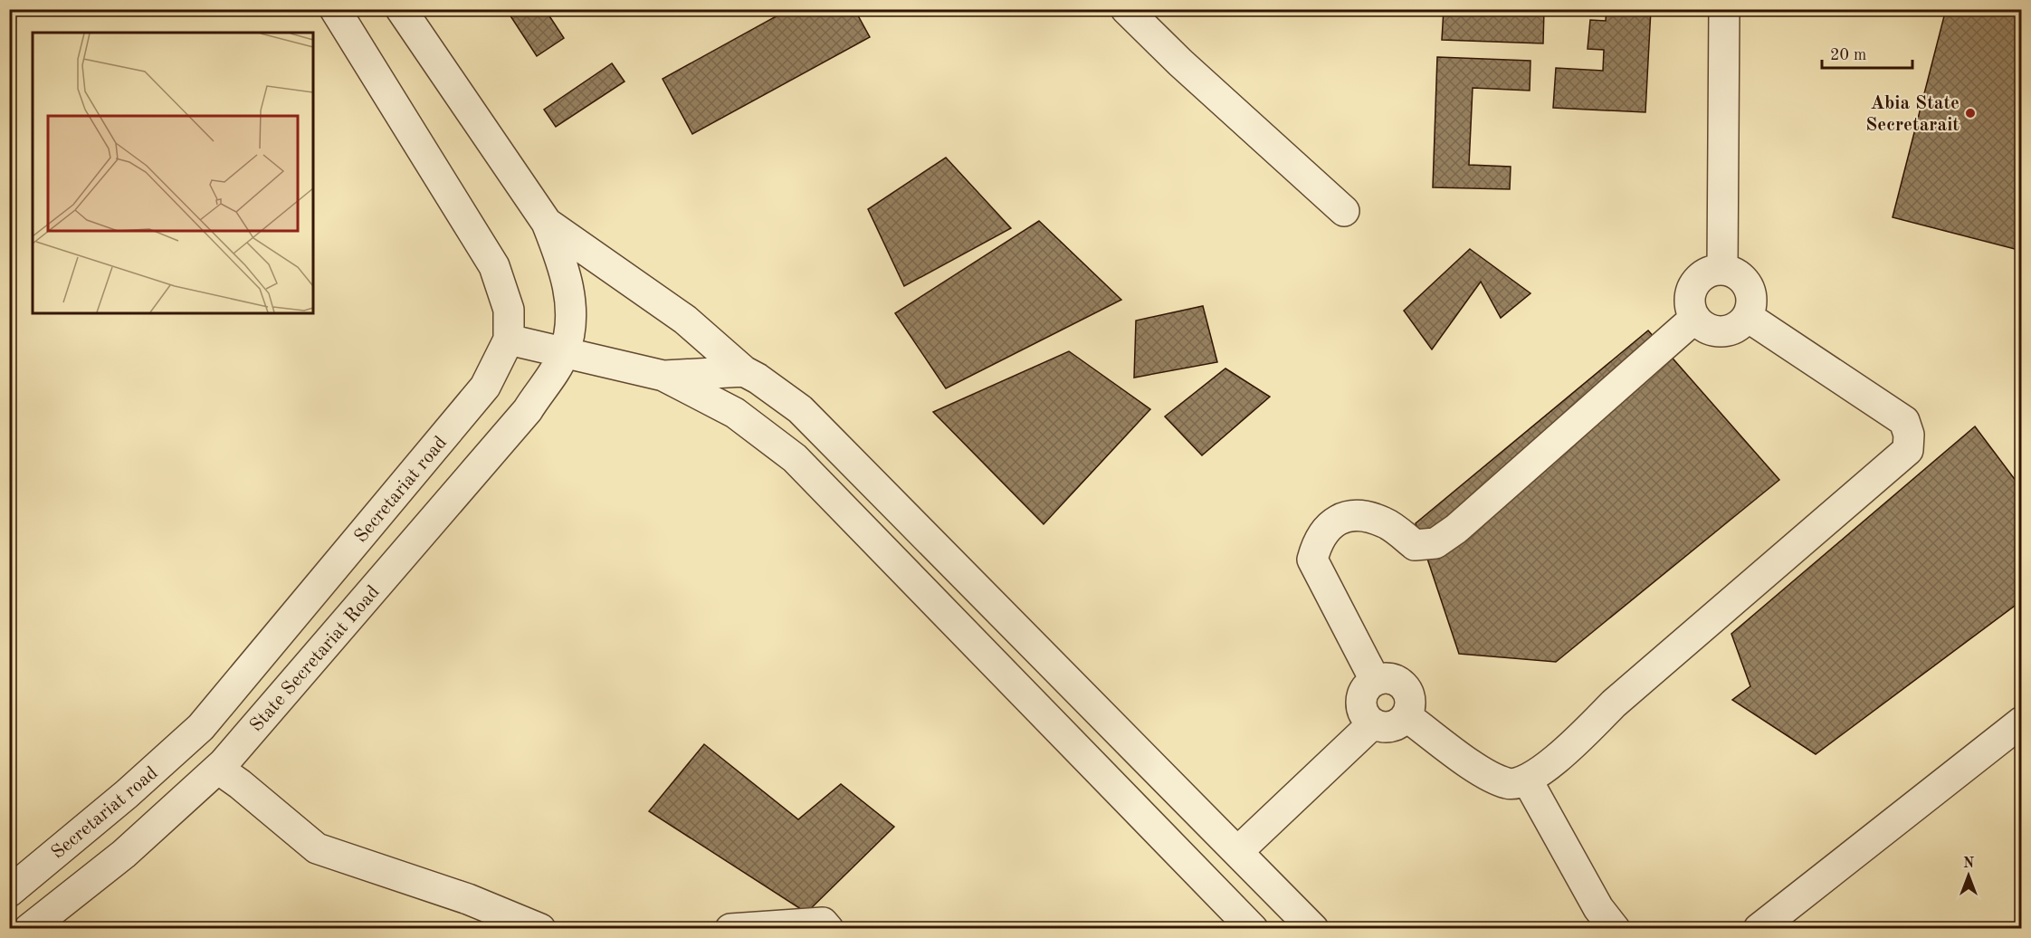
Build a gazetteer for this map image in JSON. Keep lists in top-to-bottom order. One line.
{"streets":{"street":["Secretariat road","State Secretariat Road"]},"places":["Abia State Secretarait"],"scale_bar":"20 m","north":"top"}
